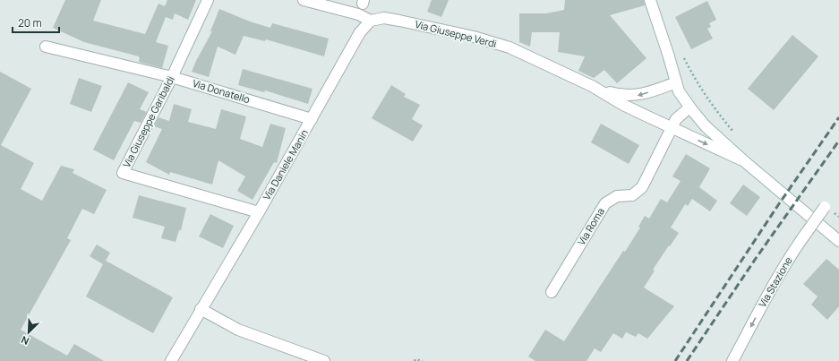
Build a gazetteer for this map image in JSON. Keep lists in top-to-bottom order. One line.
{"streets":{"street":["Via Giuseppe Verdi","Via Donatello","Via Giuseppe Garibaldi","Via Daniele Manin","Via Roma","Via Stazione"]},"crossings":[["Via Giuseppe Verdi","Via Daniele Manin"],["Via Giuseppe Verdi","Via Roma"],["Via Donatello","Via Giuseppe Garibaldi"],["Via Donatello","Via Daniele Manin"],["Via Giuseppe Garibaldi","Via Daniele Manin"]],"one_way":["Via Stazione"],"scale_bar":"20 m","north":"bottom left"}
